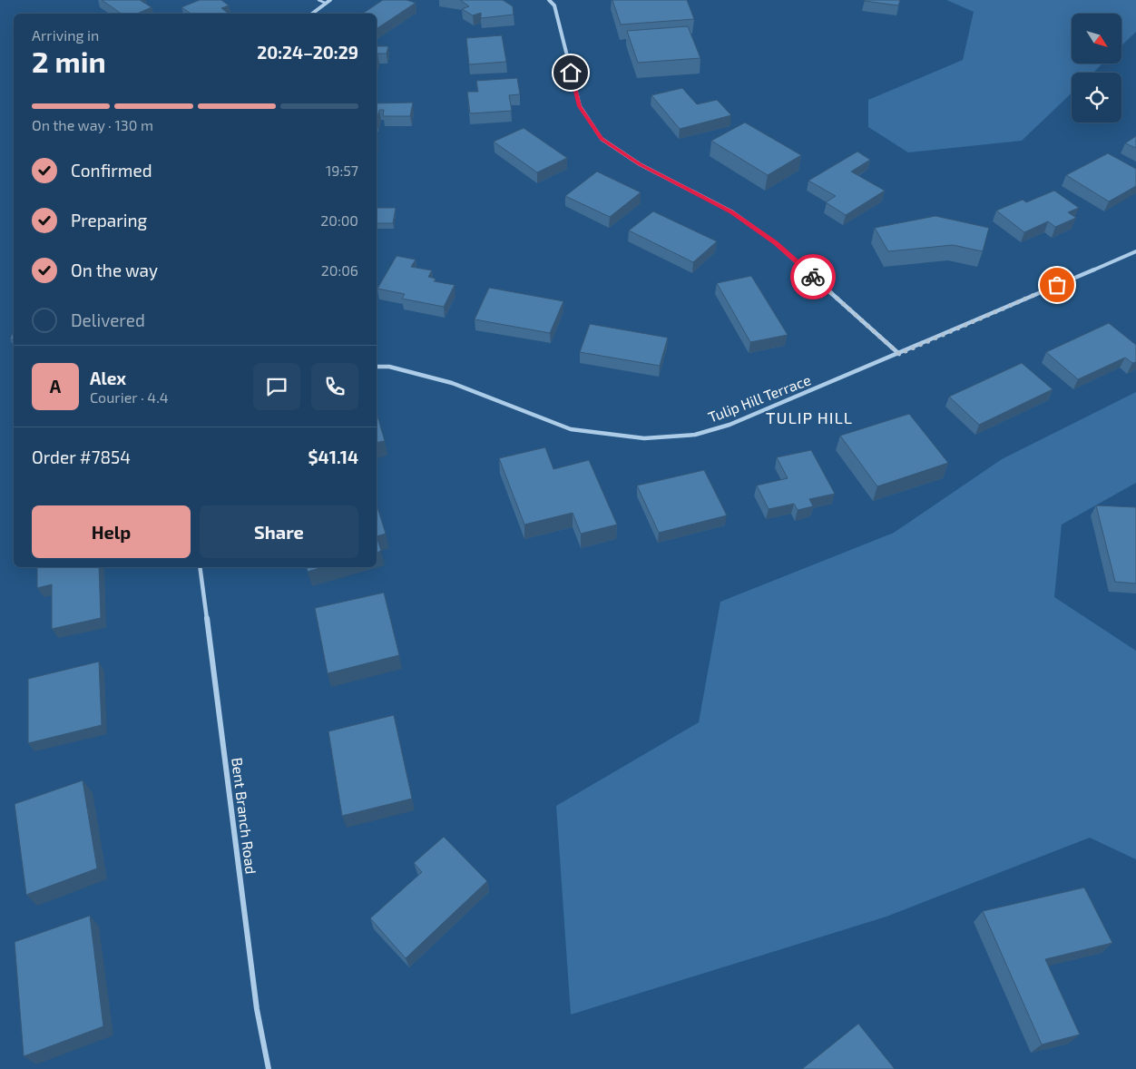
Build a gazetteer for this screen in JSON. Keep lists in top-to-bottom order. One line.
{"streets":{"street":["Tulip Hill Terrace","Bent Branch Road"]},"districts":["TULIP HILL"],"north":"bottom right","page":{"heading":["2 min","Arriving in","20:24–20:29"],"panel":["Alex","Courier · 4.4","Order #7854","$41.14"],"bar":"On the way · 130 m","list":[["Confirmed","19:57"],["Preparing","20:00"],["On the way","20:06"],"Delivered"],"round":"A","buttons":["Help","Share"]}}
